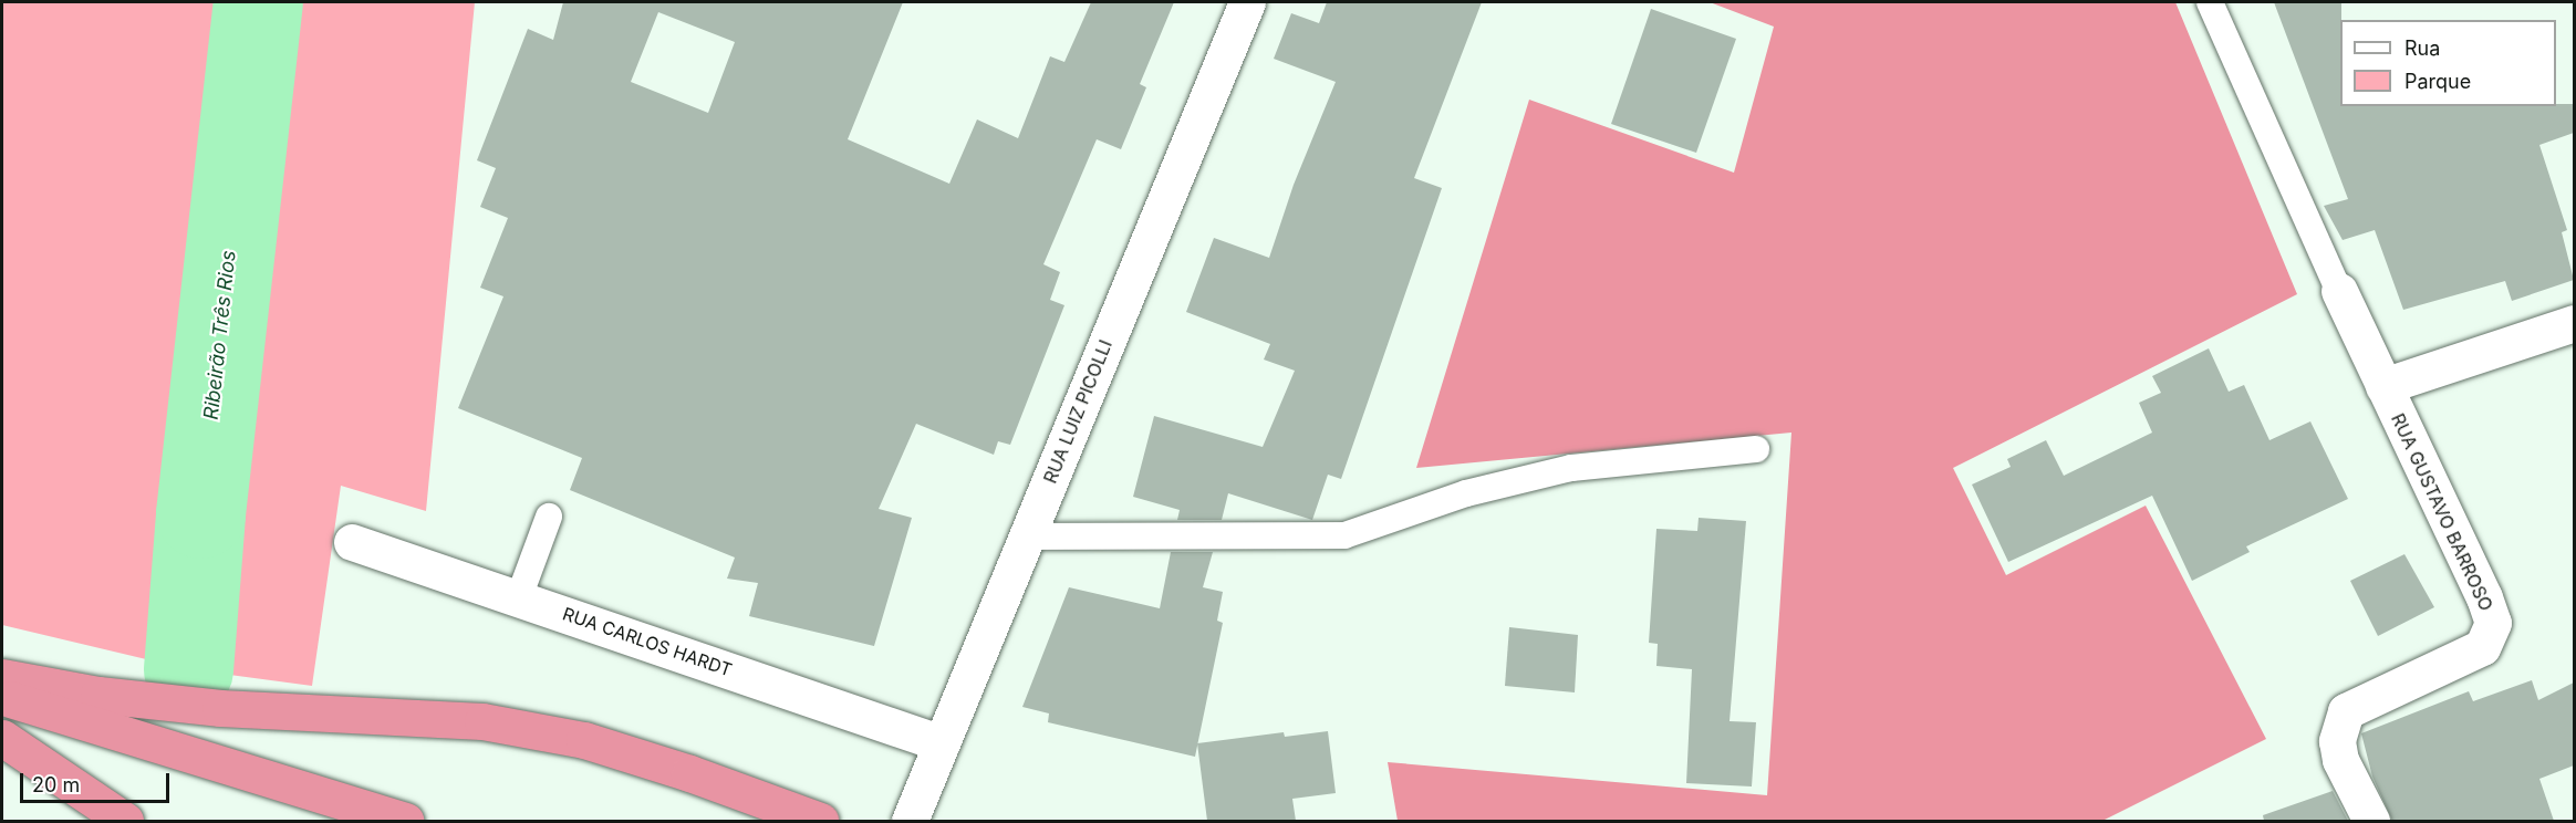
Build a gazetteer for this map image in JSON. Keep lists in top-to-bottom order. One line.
{"streets":{"street":["RUA LUIZ PICOLLI","RUA GUSTAVO BARROSO","RUA CARLOS HARDT"]},"crossings":[["RUA LUIZ PICOLLI","RUA CARLOS HARDT"]],"water":["Ribeirão Três Rios"],"legend":["Rua","Parque"],"scale_bar":"20 m"}
